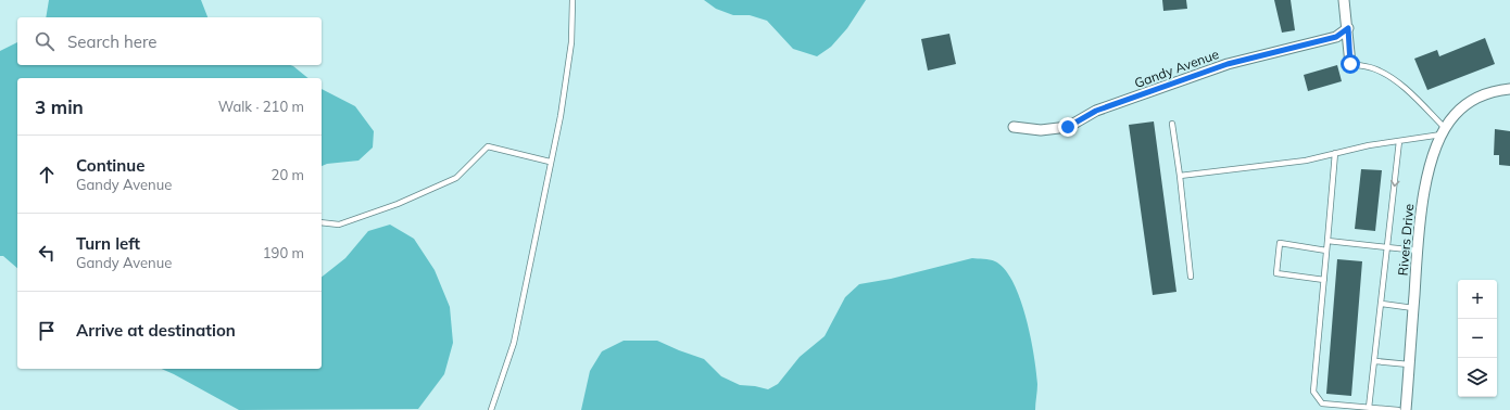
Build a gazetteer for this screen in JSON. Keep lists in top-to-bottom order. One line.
{"streets":{"street":["Gandy Avenue","Rivers Drive"]},"page":{"search":"Search here","heading":["3 min","Walk · 210 m"],"list":[["Continue","Gandy Avenue","20 m"],["Turn left","Gandy Avenue","190 m"],"Arrive at destination"],"map_buttons":["+","−"]}}
